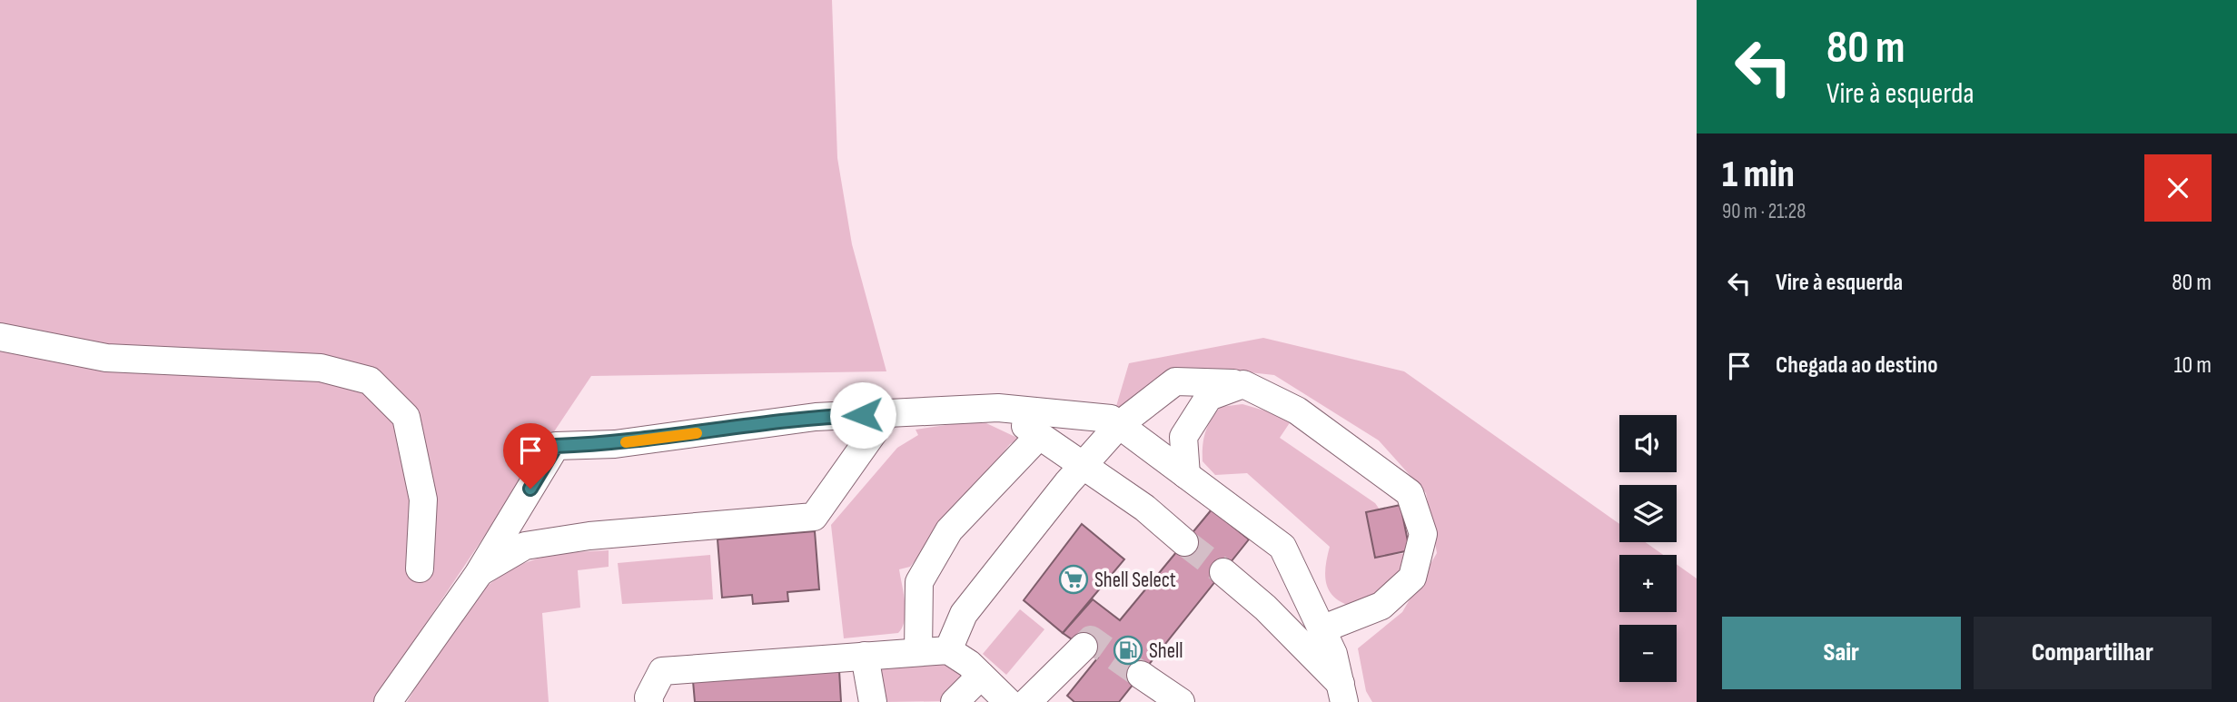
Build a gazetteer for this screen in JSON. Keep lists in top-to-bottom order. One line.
{"places":{"supermarket":["Shell Select"],"fuel station":["Shell"]},"page":{"turn":["80 m","Vire à esquerda"],"heading":["1 min","90 m · 21:28"],"list":[{"name":"Vire à esquerda","value":"80 m"},{"name":"Chegada ao destino","value":"10 m"}],"map_buttons":["+","−"],"buttons":["Sair","Compartilhar"]}}
